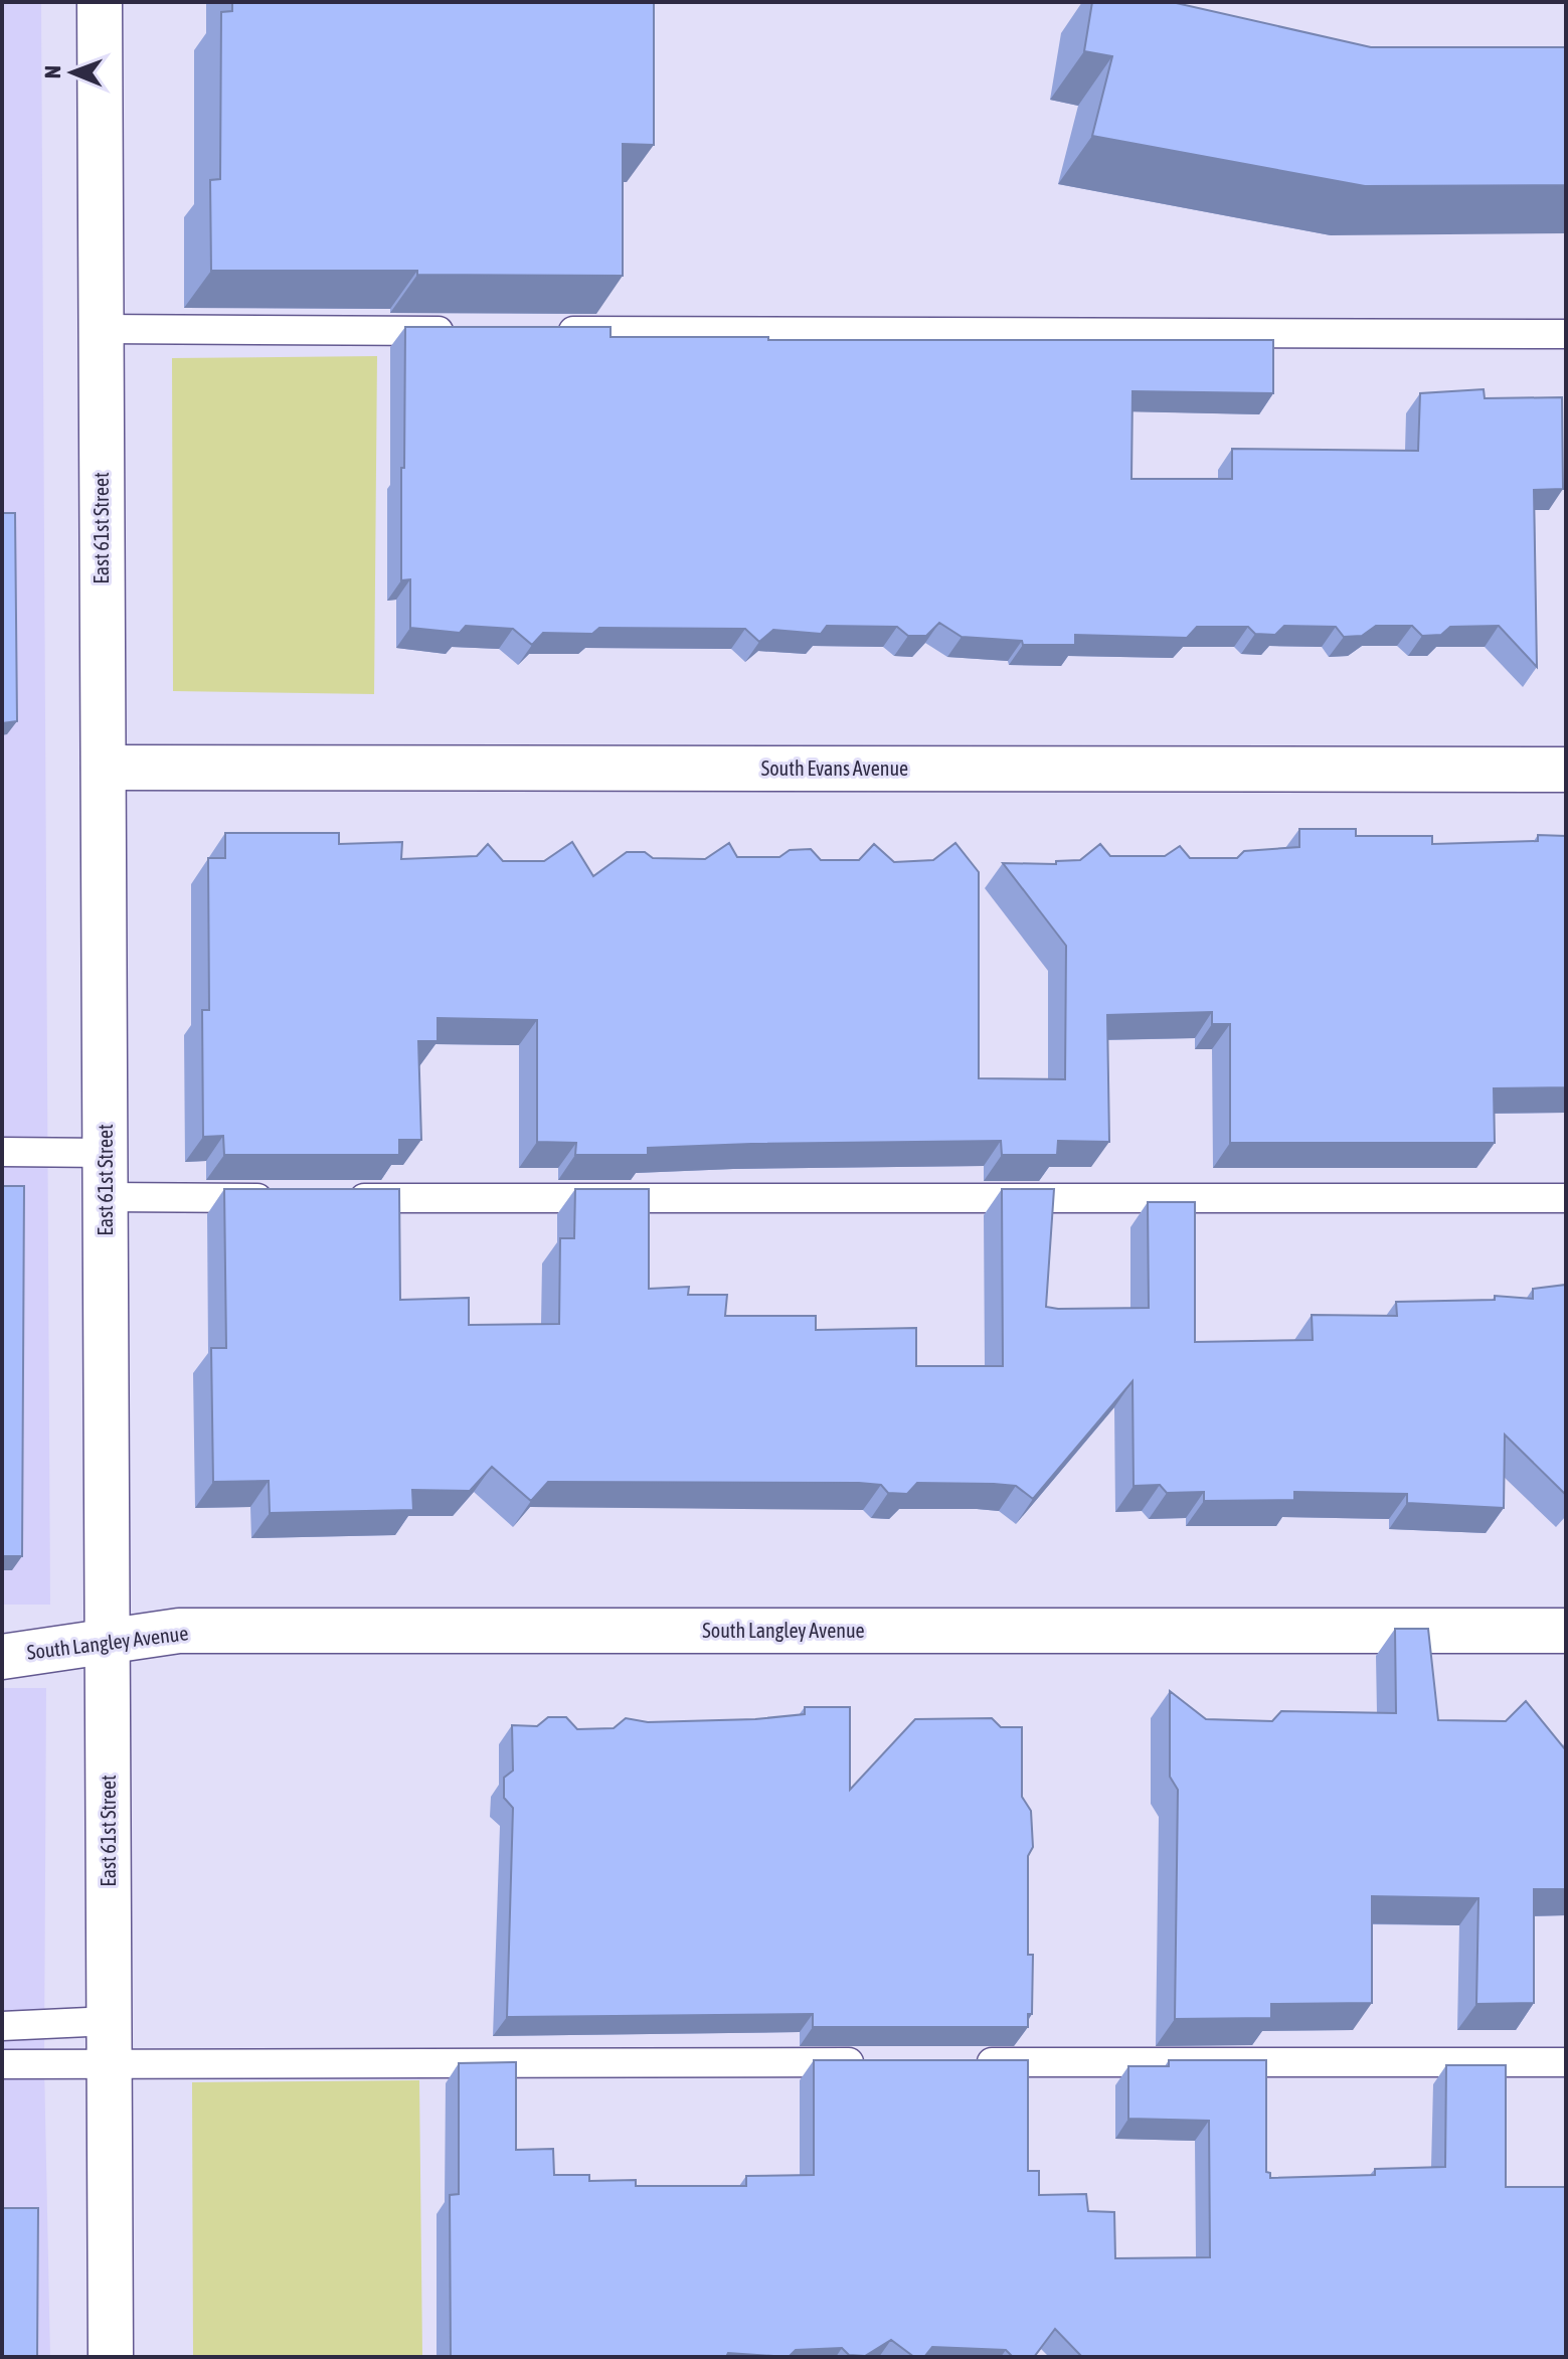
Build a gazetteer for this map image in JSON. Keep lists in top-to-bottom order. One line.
{"streets":{"street":["East 61st Street","South Evans Avenue","South Langley Avenue"]},"crossings":[["East 61st Street","South Evans Avenue"],["East 61st Street","South Langley Avenue"]],"north":"left"}
